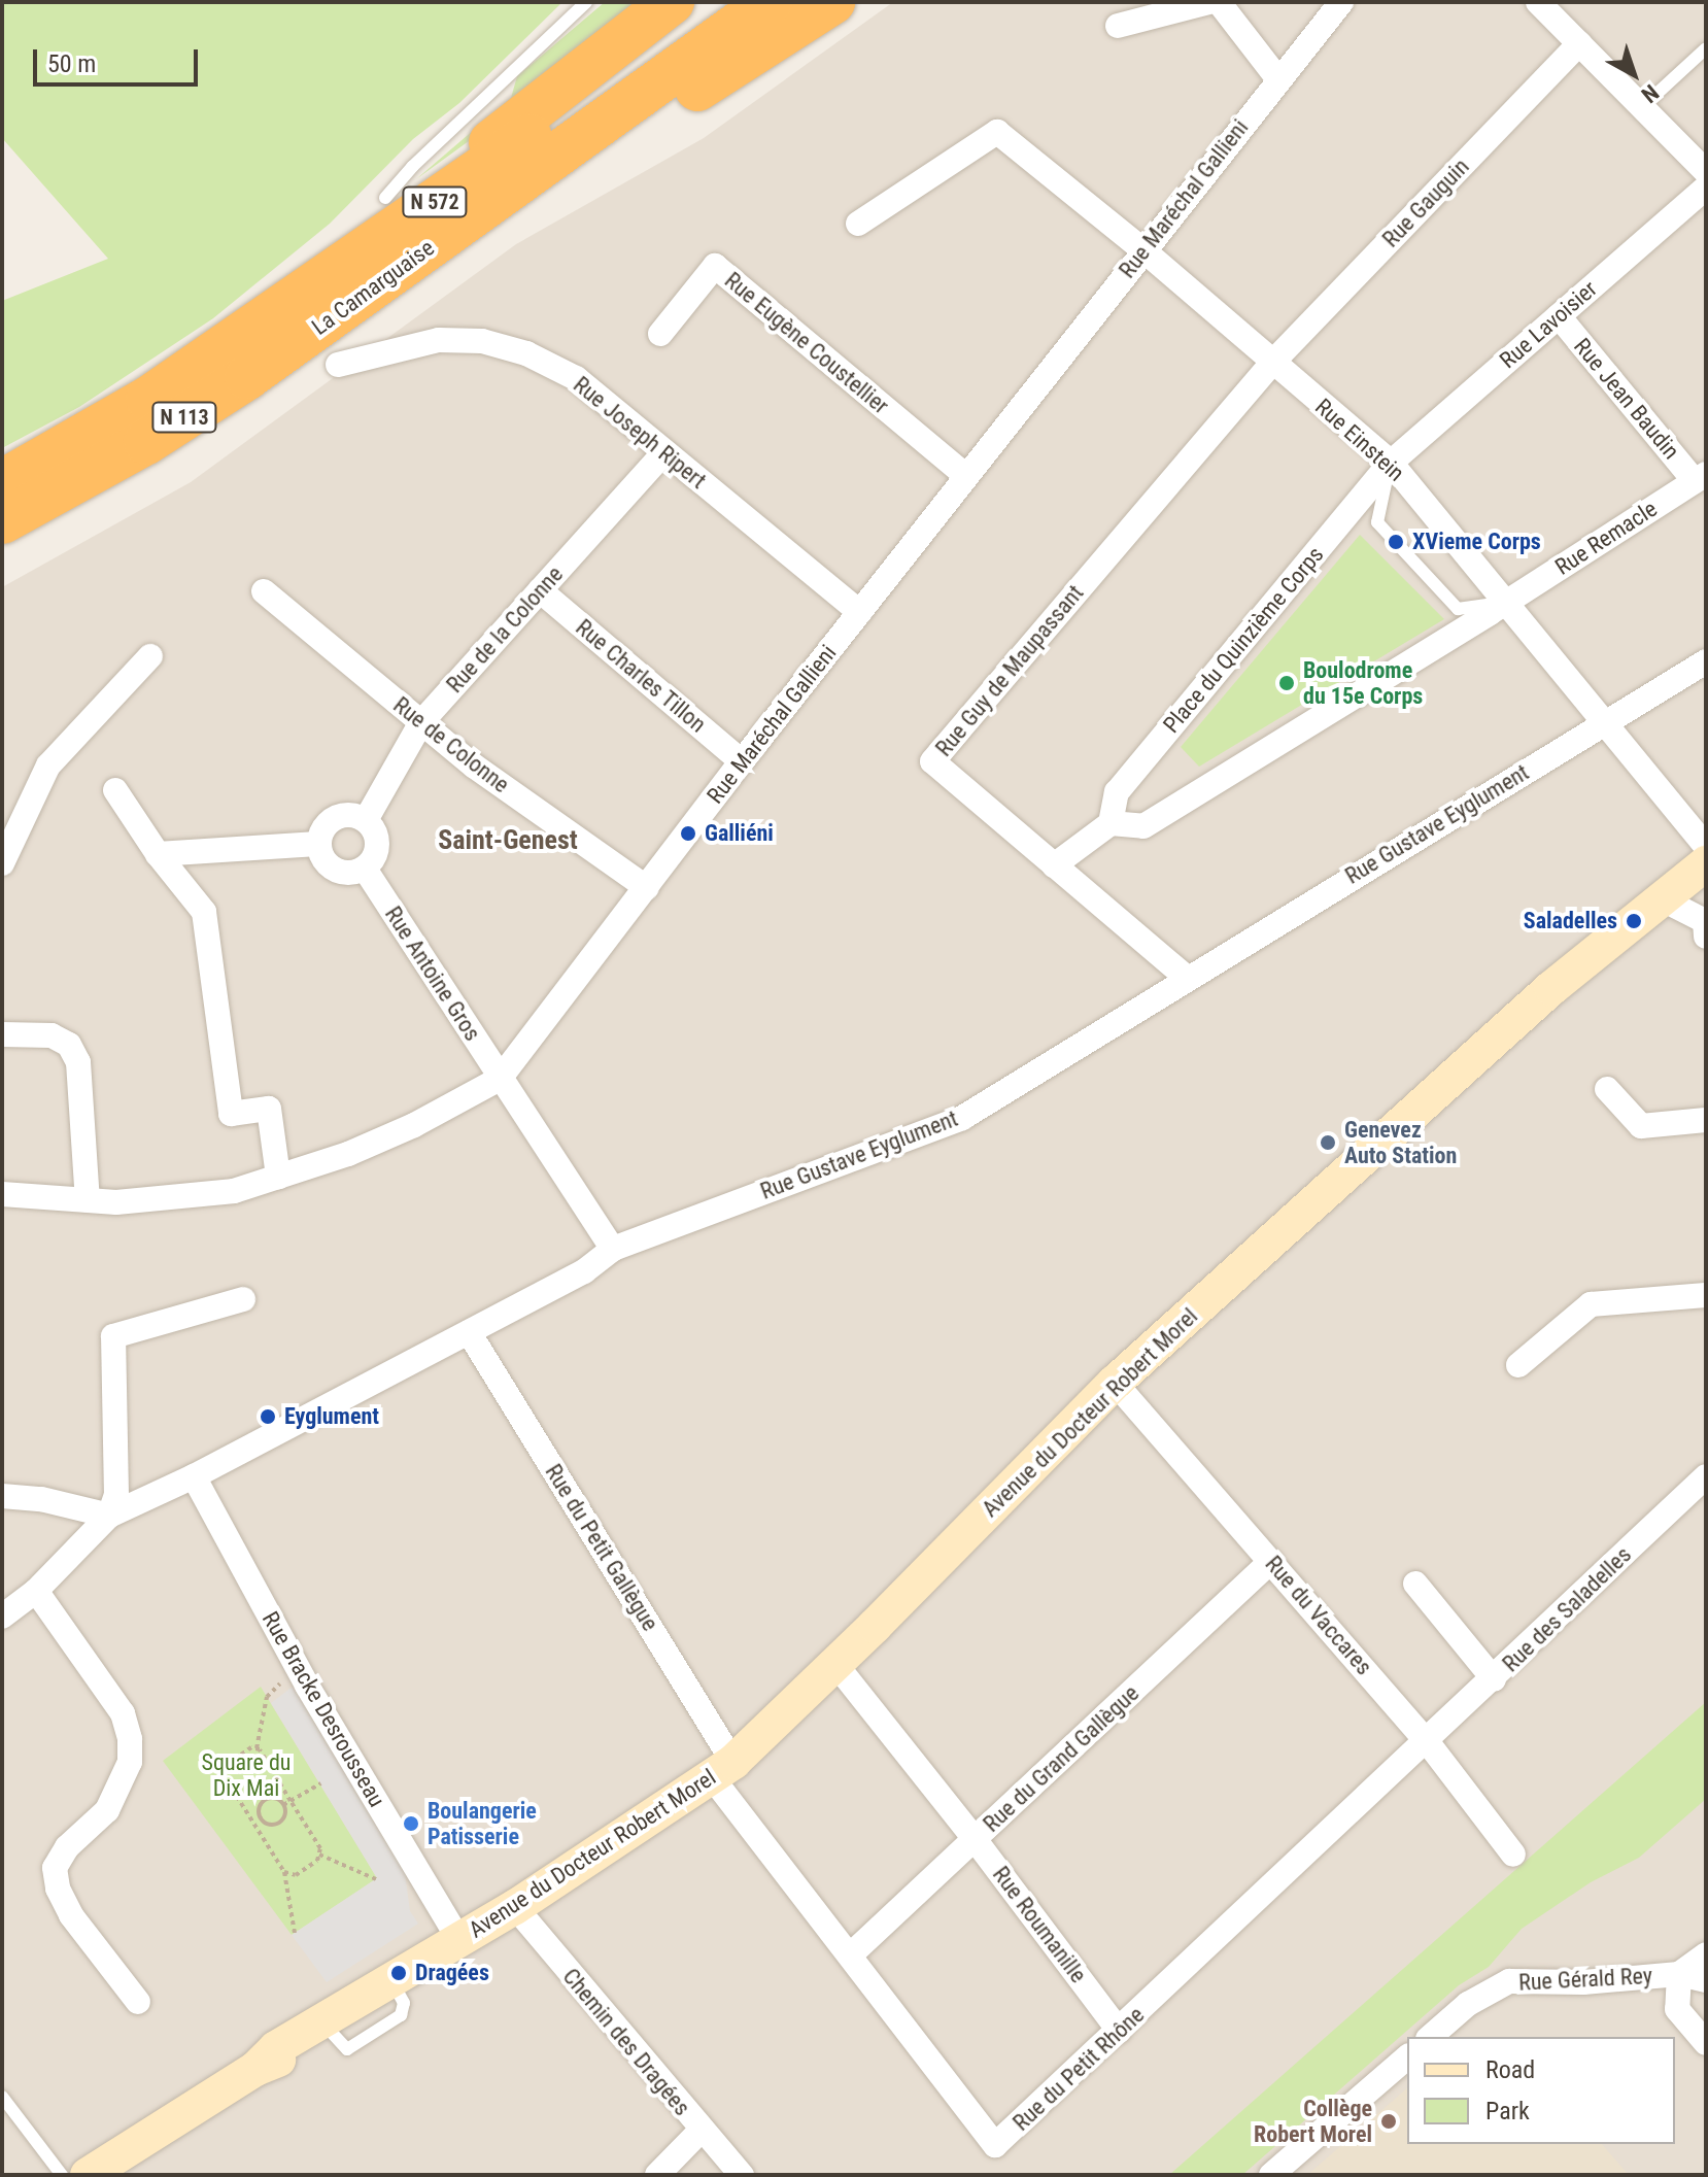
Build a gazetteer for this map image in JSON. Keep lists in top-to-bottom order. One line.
{"streets":{"highway":["N 572","La Camarguaise","N 113"],"street":["Rue Maréchal Gallieni","Rue Gauguin","Rue Lavoisier","Rue Eugène Coustellier","Rue Jean Baudin","Rue Joseph Ripert","Rue Einstein","Rue Remacle","Rue de la Colonne","Place du Quinzième Corps","Rue Guy de Maupassant","Rue Charles Tillon","Rue de Colonne","Rue Gustave Eyglument","Rue Antoine Gros","Avenue du Docteur Robert Morel","Rue du Petit Gallègue","Rue des Saladelles","Rue du Vaccares","Rue Bracke Desrousseau","Rue du Grand Gallègue","Rue Roumanille","Rue Gérald Rey","Chemin des Dragées","Rue du Petit Rhône"]},"crossings":[["Rue Maréchal Gallieni","Rue Eugène Coustellier"],["Rue Maréchal Gallieni","Rue Joseph Ripert"],["Rue Maréchal Gallieni","Rue Einstein"],["Rue Maréchal Gallieni","Rue Charles Tillon"],["Rue Maréchal Gallieni","Rue de Colonne"],["Rue Maréchal Gallieni","Rue Antoine Gros"],["Rue Gauguin","Rue Einstein"],["Rue Gauguin","Rue Guy de Maupassant"],["Rue Lavoisier","Rue Jean Baudin"],["Rue Lavoisier","Rue Einstein"],["Rue Lavoisier","Place du Quinzième Corps"],["Rue Jean Baudin","Rue Remacle"],["Rue Joseph Ripert","Rue de la Colonne"],["Rue Einstein","Rue Remacle"],["Rue Einstein","Place du Quinzième Corps"],["Rue Einstein","Rue Guy de Maupassant"],["Rue Einstein","Rue Gustave Eyglument"],["Rue Einstein","Avenue du Docteur Robert Morel"],["Rue de la Colonne","Rue Charles Tillon"],["Rue de la Colonne","Rue de Colonne"],["Rue de la Colonne","Rue Antoine Gros"],["Rue Guy de Maupassant","Rue Gustave Eyglument"],["Rue Gustave Eyglument","Rue Antoine Gros"],["Rue Gustave Eyglument","Rue du Petit Gallègue"],["Rue Gustave Eyglument","Rue Bracke Desrousseau"],["Avenue du Docteur Robert Morel","Rue du Petit Gallègue"],["Avenue du Docteur Robert Morel","Rue du Vaccares"],["Avenue du Docteur Robert Morel","Rue Bracke Desrousseau"],["Avenue du Docteur Robert Morel","Rue Roumanille"],["Avenue du Docteur Robert Morel","Chemin des Dragées"],["Avenue du Docteur Robert Morel","Rue du Petit Rhône"],["Rue du Petit Gallègue","Rue du Petit Rhône"],["Rue des Saladelles","Rue du Vaccares"],["Rue des Saladelles","Rue du Petit Rhône"],["Rue du Vaccares","Rue du Grand Gallègue"],["Rue du Vaccares","Rue du Petit Rhône"],["Rue du Grand Gallègue","Rue Roumanille"],["Rue du Grand Gallègue","Rue du Petit Rhône"],["Rue Roumanille","Rue du Petit Rhône"]],"districts":["Saint-Genest"],"parks":["Square du Dix Mai"],"places":["XVieme Corps","Boulodrome du 15e Corps","Galliéni","Saladelles","Genevez Auto Station","Eyglument","Boulangerie Patisserie","Dragées","Collège Robert Morel"],"legend":["Road","Park"],"scale_bar":"50 m","north":"bottom right"}
